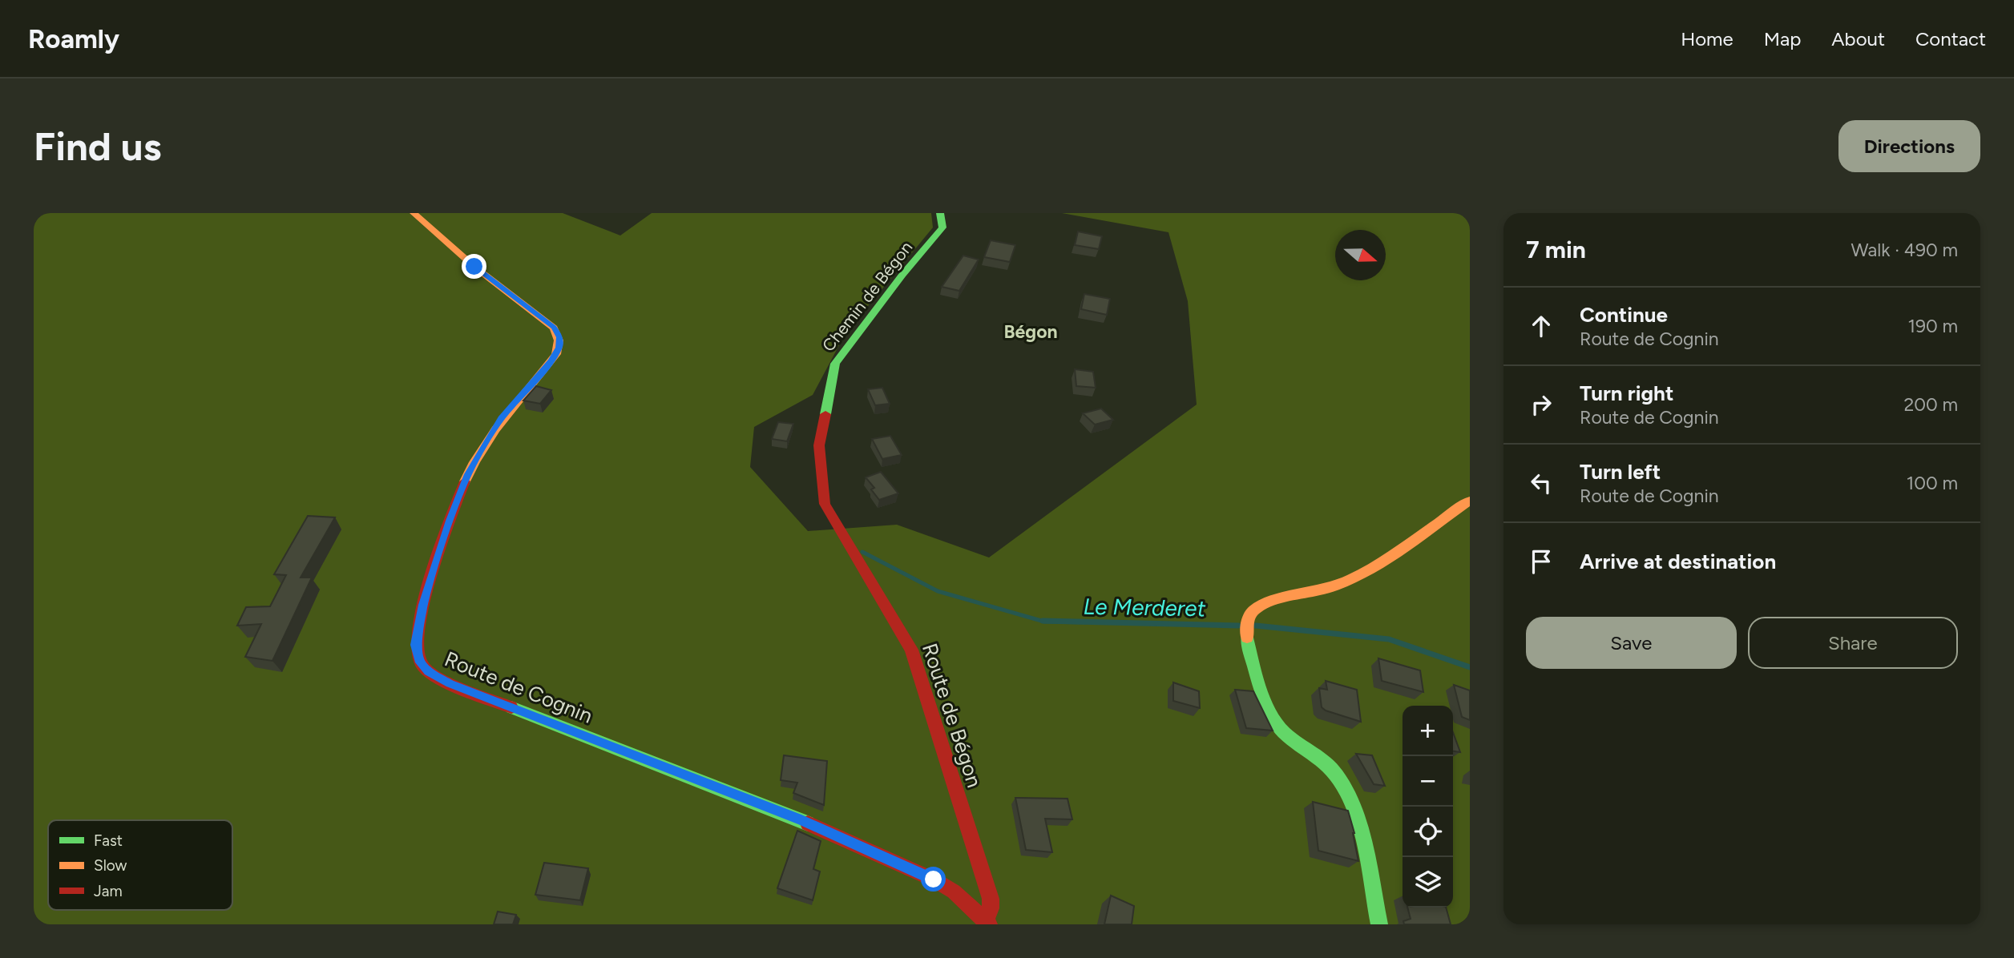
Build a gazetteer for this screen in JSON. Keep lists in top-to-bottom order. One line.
{"streets":{"street":["Chemin de Bégon","Route de Cognin","Route de Bégon"]},"crossings":[["Chemin de Bégon","Route de Bégon"],["Route de Cognin","Route de Bégon"]],"districts":["Bégon"],"water":["Le Merderet"],"legend":["Fast","Slow","Jam"],"north":"right","page":{"header":"Roamly","nav":["Home","Map","About","Contact"],"buttons":["Directions",["Save","Share"]],"title":"Find us","heading":["7 min","Walk · 490 m"],"list":[["Continue","Route de Cognin","190 m"],["Turn right","Route de Cognin","200 m"],["Turn left","Route de Cognin","100 m"],"Arrive at destination"],"map_buttons":["+","−"]}}
